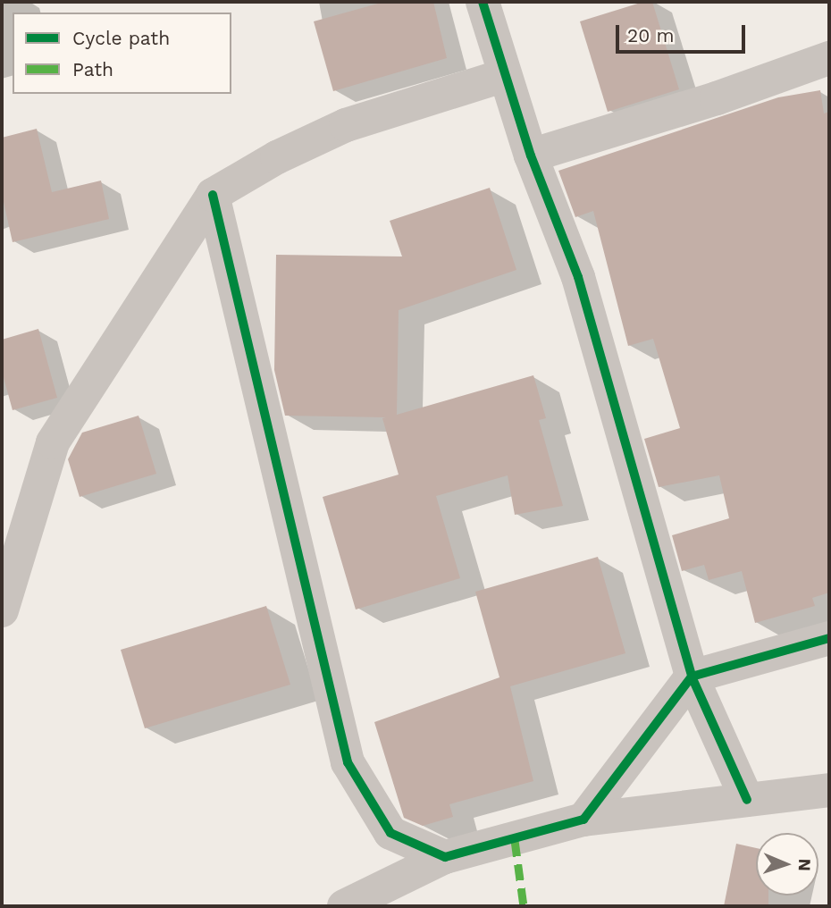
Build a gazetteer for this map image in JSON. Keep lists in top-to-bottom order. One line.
{"legend":["Cycle path","Path"],"scale_bar":"20 m","north":"right"}
